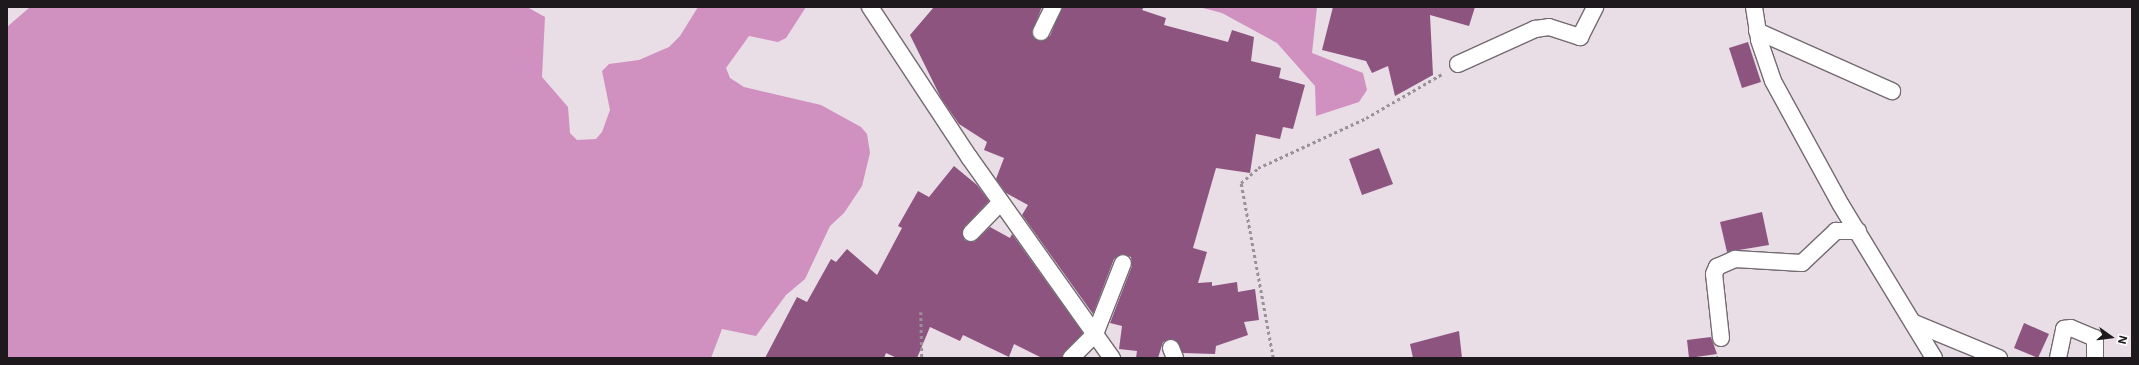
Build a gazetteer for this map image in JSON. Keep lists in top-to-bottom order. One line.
{"north":"right"}
